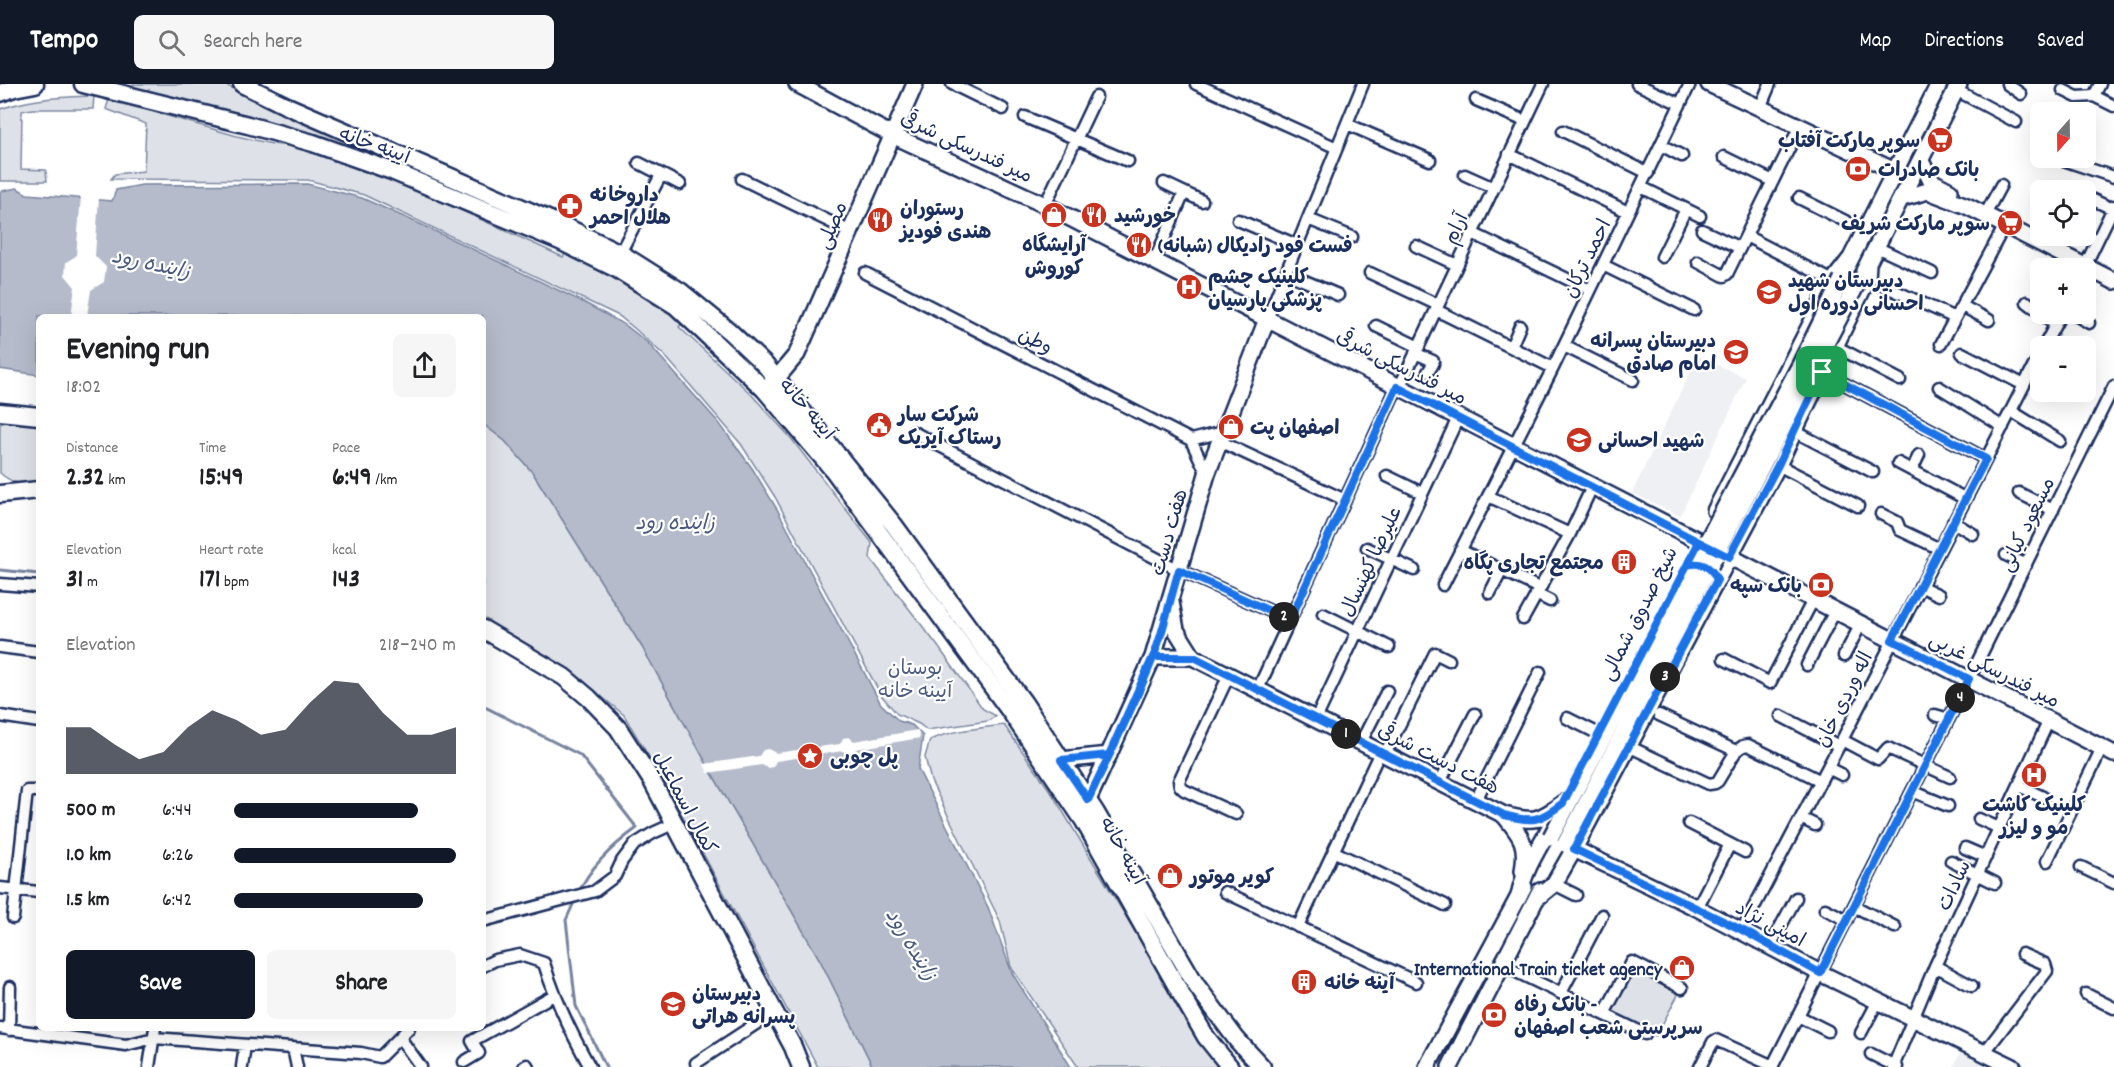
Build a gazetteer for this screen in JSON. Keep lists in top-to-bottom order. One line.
{"streets":{"main road":["آیینه خانه","میر فندرسکی شرقی","مصلی","هفت دست","شیخ صدوق شمالی","میر فندرسکی غربی","هفت دست شرقی","کمال اسماعیل","امینی نژاد"],"street":["آرام","احمد ترکان","وطن","مسعود کیانی","علیرضا کهنسال","اله وردی خان","سادات"]},"crossings":[["آیینه خانه","مصلی"],["آیینه خانه","هفت دست"],["میر فندرسکی شرقی","مصلی"],["میر فندرسکی شرقی","آرام"],["میر فندرسکی شرقی","احمد ترکان"],["میر فندرسکی شرقی","هفت دست"],["میر فندرسکی شرقی","علیرضا کهنسال"],["میر فندرسکی شرقی","شیخ صدوق شمالی"],["میر فندرسکی شرقی","میر فندرسکی غربی"],["آرام","هفت دست شرقی"],["مسعود کیانی","میر فندرسکی غربی"],["مسعود کیانی","امینی نژاد"],["علیرضا کهنسال","هفت دست شرقی"],["شیخ صدوق شمالی","میر فندرسکی غربی"],["شیخ صدوق شمالی","امینی نژاد"],["میر فندرسکی غربی","اله وردی خان"],["میر فندرسکی غربی","سادات"],["اله وردی خان","امینی نژاد"],["سادات","امینی نژاد"]],"water":["زاینده رود"],"parks":["بوستان آیینه خانه"],"places":{"supermarket":["سوپر مارکت آفتاب","سوپر مارکت شریف"],"bank":["بانک صادرات","بانک سپه","بانک رفاه - سرپرستی شعب اصفهان"],"pharmacy":["داروخانه هلال احمر"],"shop":["آرایشگاه کوروش","اصفهان پت","کویر موتور","International Train ticket agency"],"restaurant":["خورشید","رستوران هندی فودیز","فست فود رادیکال (شبانه)"],"hospital":["کلینیک چشم پزشکی پارسیان","کلینیک کاشت مو و لیزر"],"school or university":["دبیرستان شهید احسانى دوره اول","دبیرستان پسرانه امام صادق","شهید احسانی","دبیرستان پسرانه هراتی"],"public building":["شرکت سار رستاک آیریک"],"building":["مجتمع تجاری پگاه","آینه خانه"],"place":["پل چوبی"]},"north":"bottom","page":{"header":"Tempo","search":"Search here","nav":["Map","Directions","Saved"],"map_buttons":["+","−"],"heading":["Evening run","18:02"],"stats":[["Distance","2.32 km"],["Time","15:49"],["Pace","6:49 /km"],["Elevation","31 m"],["Heart rate","171 bpm"],["kcal","143"]],"pins":["2","3","4","1"],"chart":["Elevation","218–240 m"],"list":[{"name":"500 m","note":"6:44"},{"name":"1.0 km","note":"6:26"},{"name":"1.5 km","note":"6:42"}],"buttons":["Save","Share"]}}
